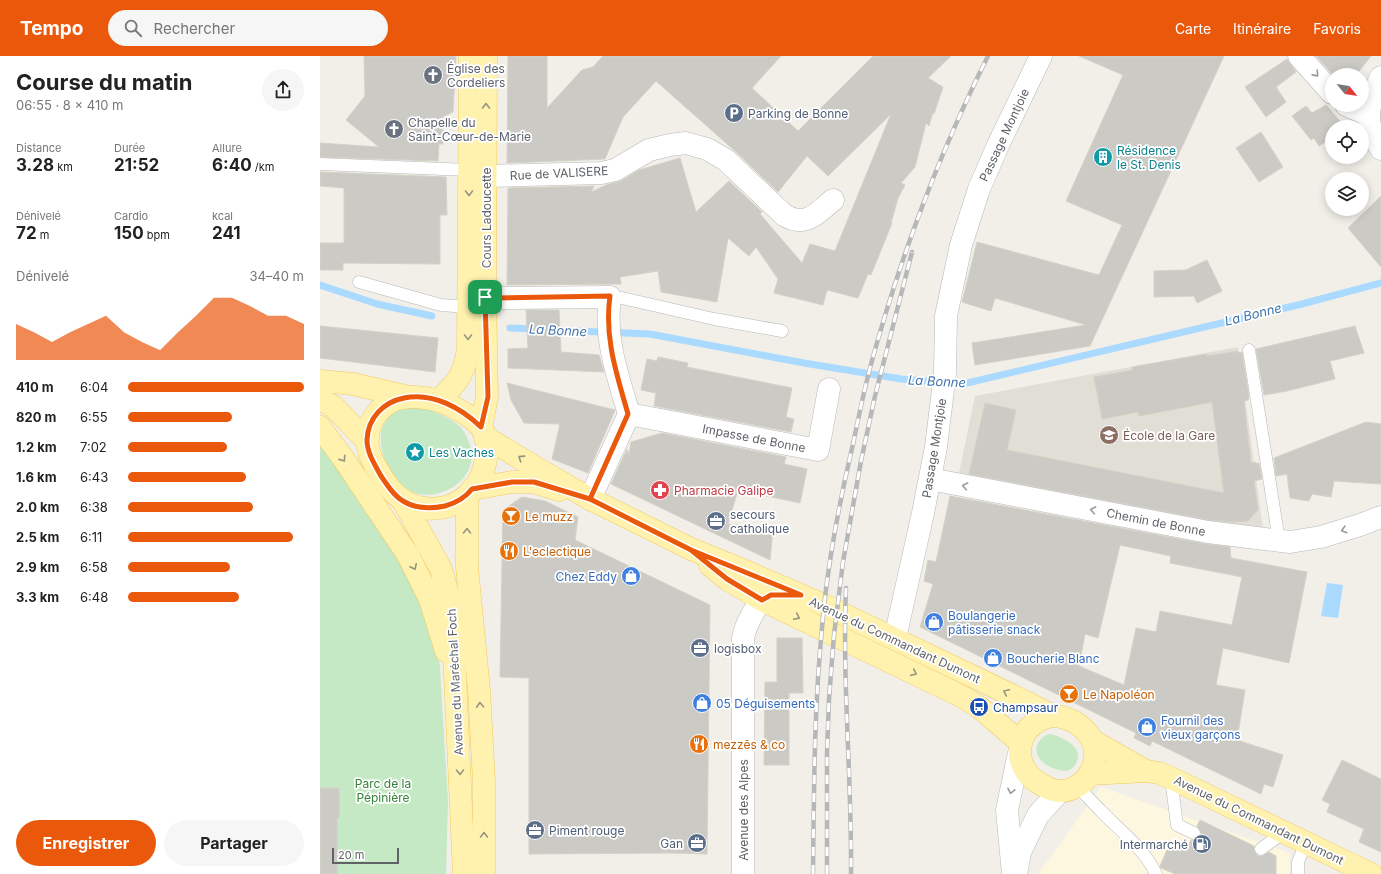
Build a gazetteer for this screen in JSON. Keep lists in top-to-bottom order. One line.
{"streets":{"main road":["Cours Ladoucette","Avenue du Commandant Dumont","Avenue du Maréchal Foch"],"street":["Passage Montjoie","Rue de VALISERE","Impasse de Bonne","Chemin de Bonne","Avenue des Alpes"]},"crossings":[["Passage Montjoie","Chemin de Bonne"],["Passage Montjoie","Avenue du Commandant Dumont"],["Rue de VALISERE","Cours Ladoucette"],["Cours Ladoucette","Avenue du Commandant Dumont"],["Cours Ladoucette","Avenue du Maréchal Foch"],["Avenue du Commandant Dumont","Avenue du Maréchal Foch"],["Avenue du Commandant Dumont","Avenue des Alpes"]],"one_way":["Chemin de Bonne"],"water":["La Bonne"],"parks":["Parc de la Pépinière"],"places":{"church":["Église des Cordeliers","Chapelle du Saint-Cœur-de-Marie"],"parking":["Parking de Bonne"],"building":["Résidence le St. Denis"],"school or university":["École de la Gare"],"place":["Les Vaches"],"pharmacy":["Pharmacie Galipe"],"bar":["Le muzz","Le Napoléon"],"office":["secours catholique","logisbox","Piment rouge","Gan"],"restaurant":["L'eclectique","mezzēs & co"],"shop":["Chez Eddy","Boulangerie pâtisserie snack","Boucherie Blanc","05 Déguisements","Fournil des vieux garçons"],"bus stop":["Champsaur"],"fuel station":["Intermarché"]},"scale_bar":"20 m","north":"bottom right","page":{"header":"Tempo","search":"Rechercher","nav":["Carte","Itinéraire","Favoris"],"heading":["Course du matin","06:55 · 8 × 410 m"],"stats":[["Distance","3.28 km"],["Durée","21:52"],["Allure","6:40 /km"],["Dénivelé","72 m"],["Cardio","150 bpm"],["kcal","241"]],"chart":["Dénivelé","34–40 m"],"list":[{"name":"410 m","note":"6:04"},{"name":"820 m","note":"6:55"},{"name":"1.2 km","note":"7:02"},{"name":"1.6 km","note":"6:43"},{"name":"2.0 km","note":"6:38"},{"name":"2.5 km","note":"6:11"},{"name":"2.9 km","note":"6:58"},{"name":"3.3 km","note":"6:48"}],"buttons":["Enregistrer","Partager"],"scale":"20 m"}}
